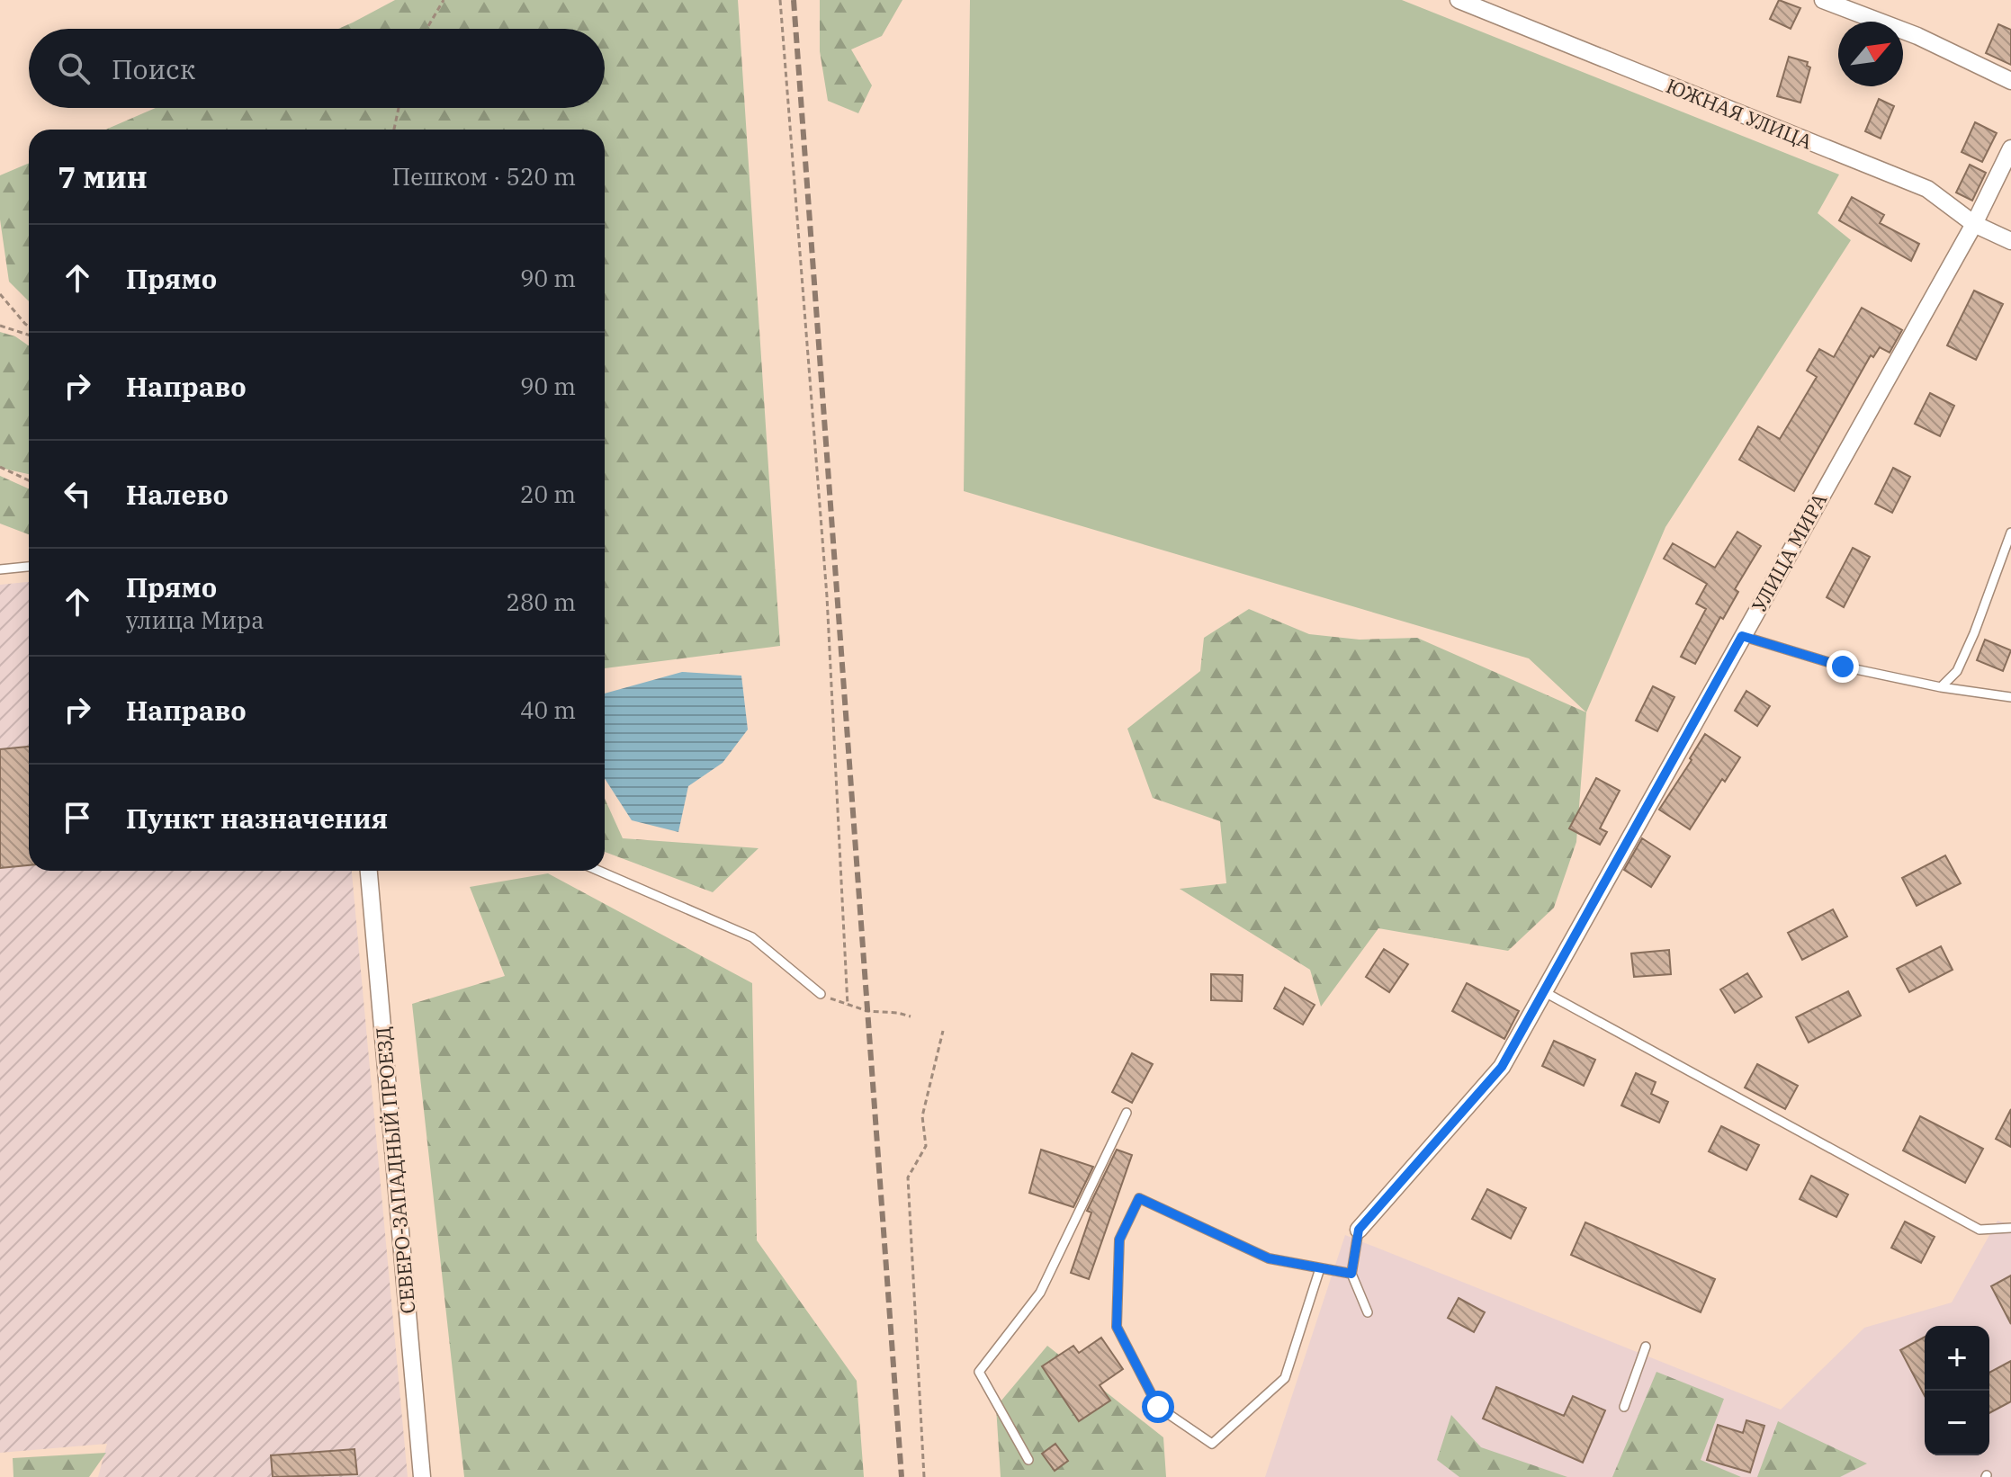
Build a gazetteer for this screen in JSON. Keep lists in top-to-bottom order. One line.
{"streets":{"street":["ЮЖНАЯ УЛИЦА","УЛИЦА МИРА","СЕВЕРО-ЗАПАДНЫЙ ПРОЕЗД"]},"crossings":[["ЮЖНАЯ УЛИЦА","УЛИЦА МИРА"]],"north":"top right","page":{"search":"Поиск","heading":["7 мин","Пешком · 520 m"],"list":[["Прямо","90 m"],["Направо","90 m"],["Налево","20 m"],["Прямо","улица Мира","280 m"],["Направо","40 m"],"Пункт назначения"],"map_buttons":["+","−"]}}
